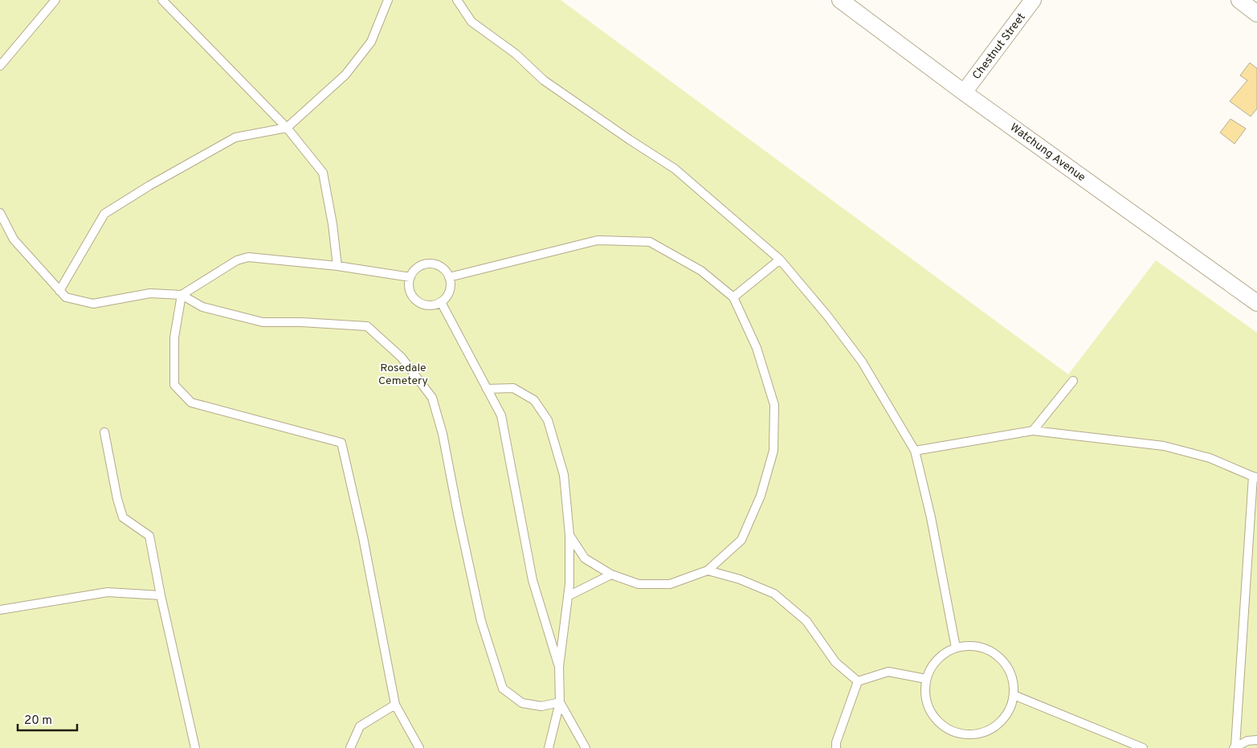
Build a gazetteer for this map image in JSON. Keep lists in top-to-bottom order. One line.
{"streets":{"street":["Chestnut Street","Watchung Avenue"]},"crossings":[["Chestnut Street","Watchung Avenue"]],"parks":["Rosedale Cemetery"],"scale_bar":"20 m"}
